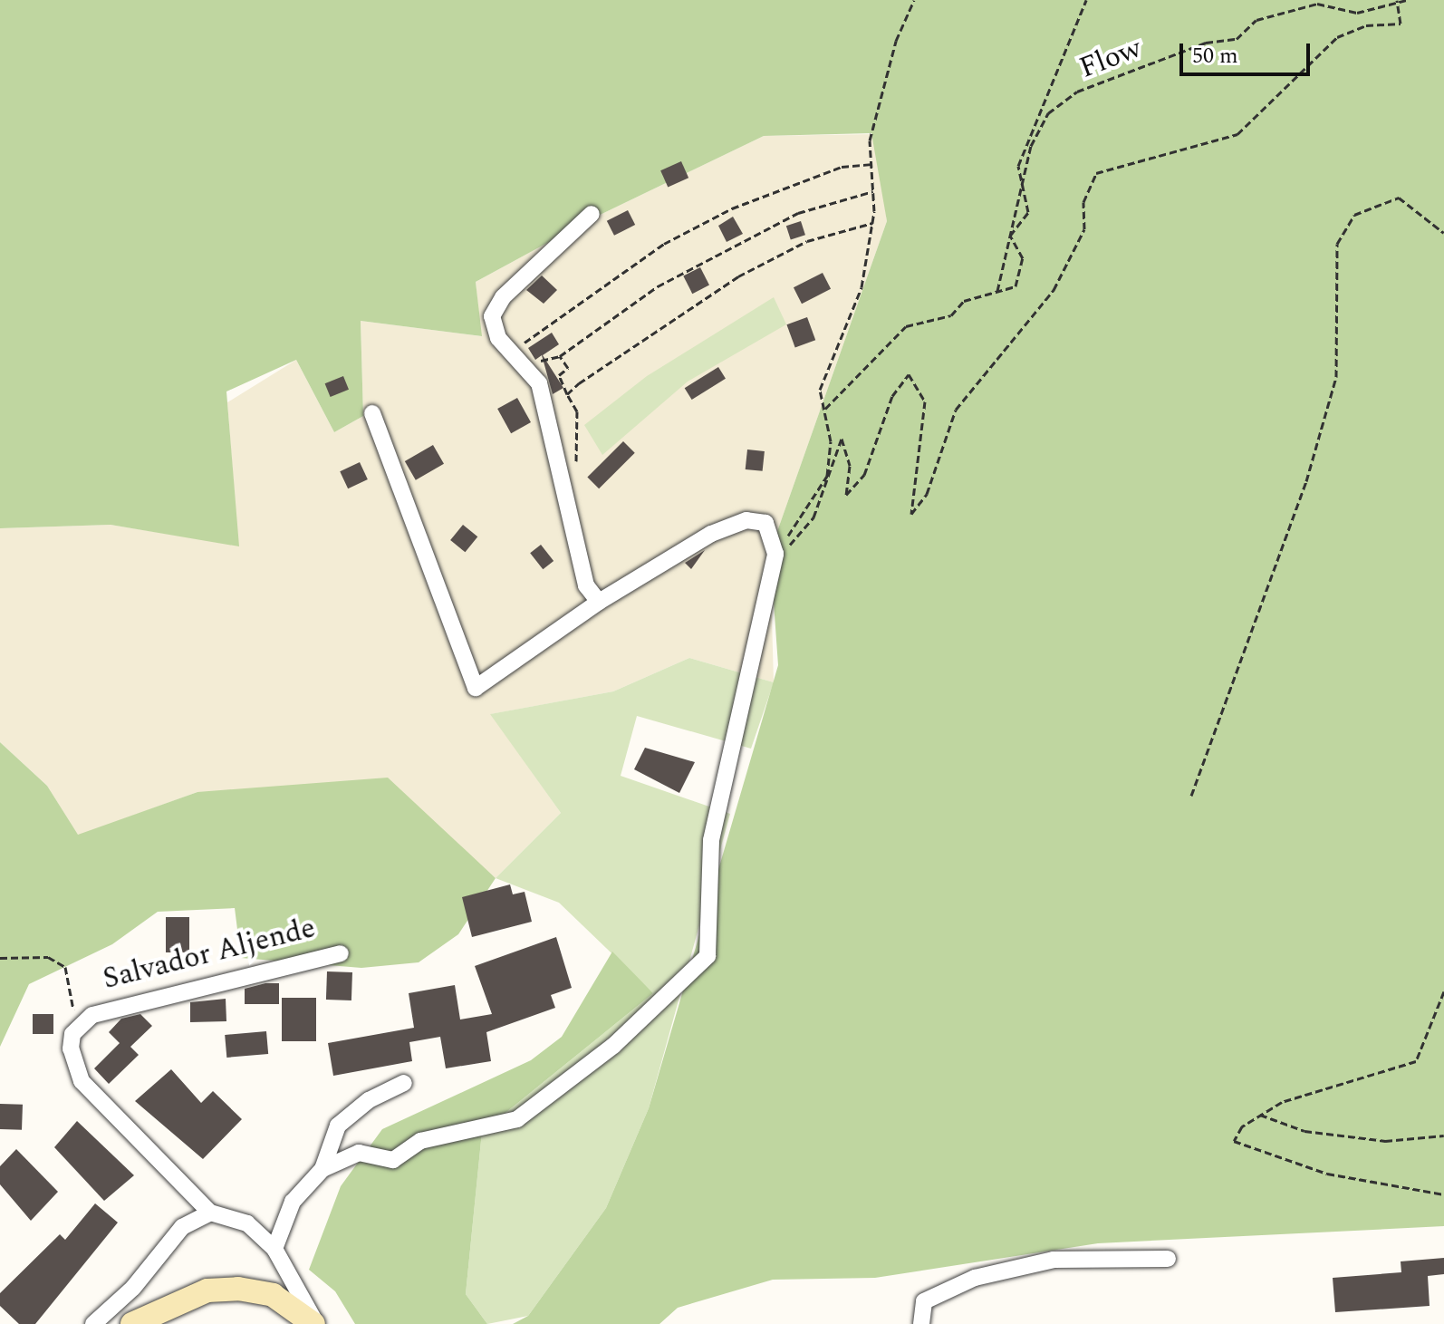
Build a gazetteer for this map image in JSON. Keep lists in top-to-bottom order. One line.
{"streets":{"street":["Salvador Aljende"],"path":["Flow"]},"scale_bar":"50 m"}
